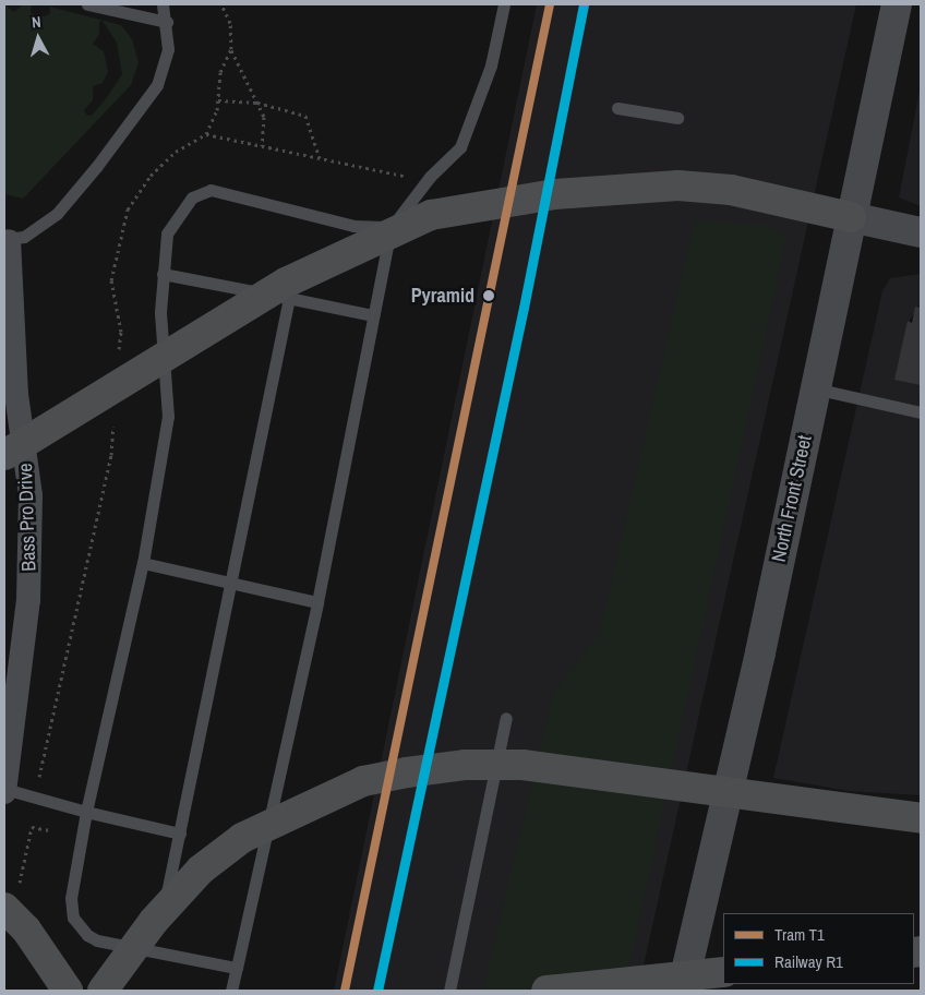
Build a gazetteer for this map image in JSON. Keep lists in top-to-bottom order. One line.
{"streets":{"street":["North Front Street","Bass Pro Drive"]},"places":["Pyramid"],"lines":["tram line T1","rail line R1"],"legend":["Tram T1","Railway R1"],"north":"top"}
